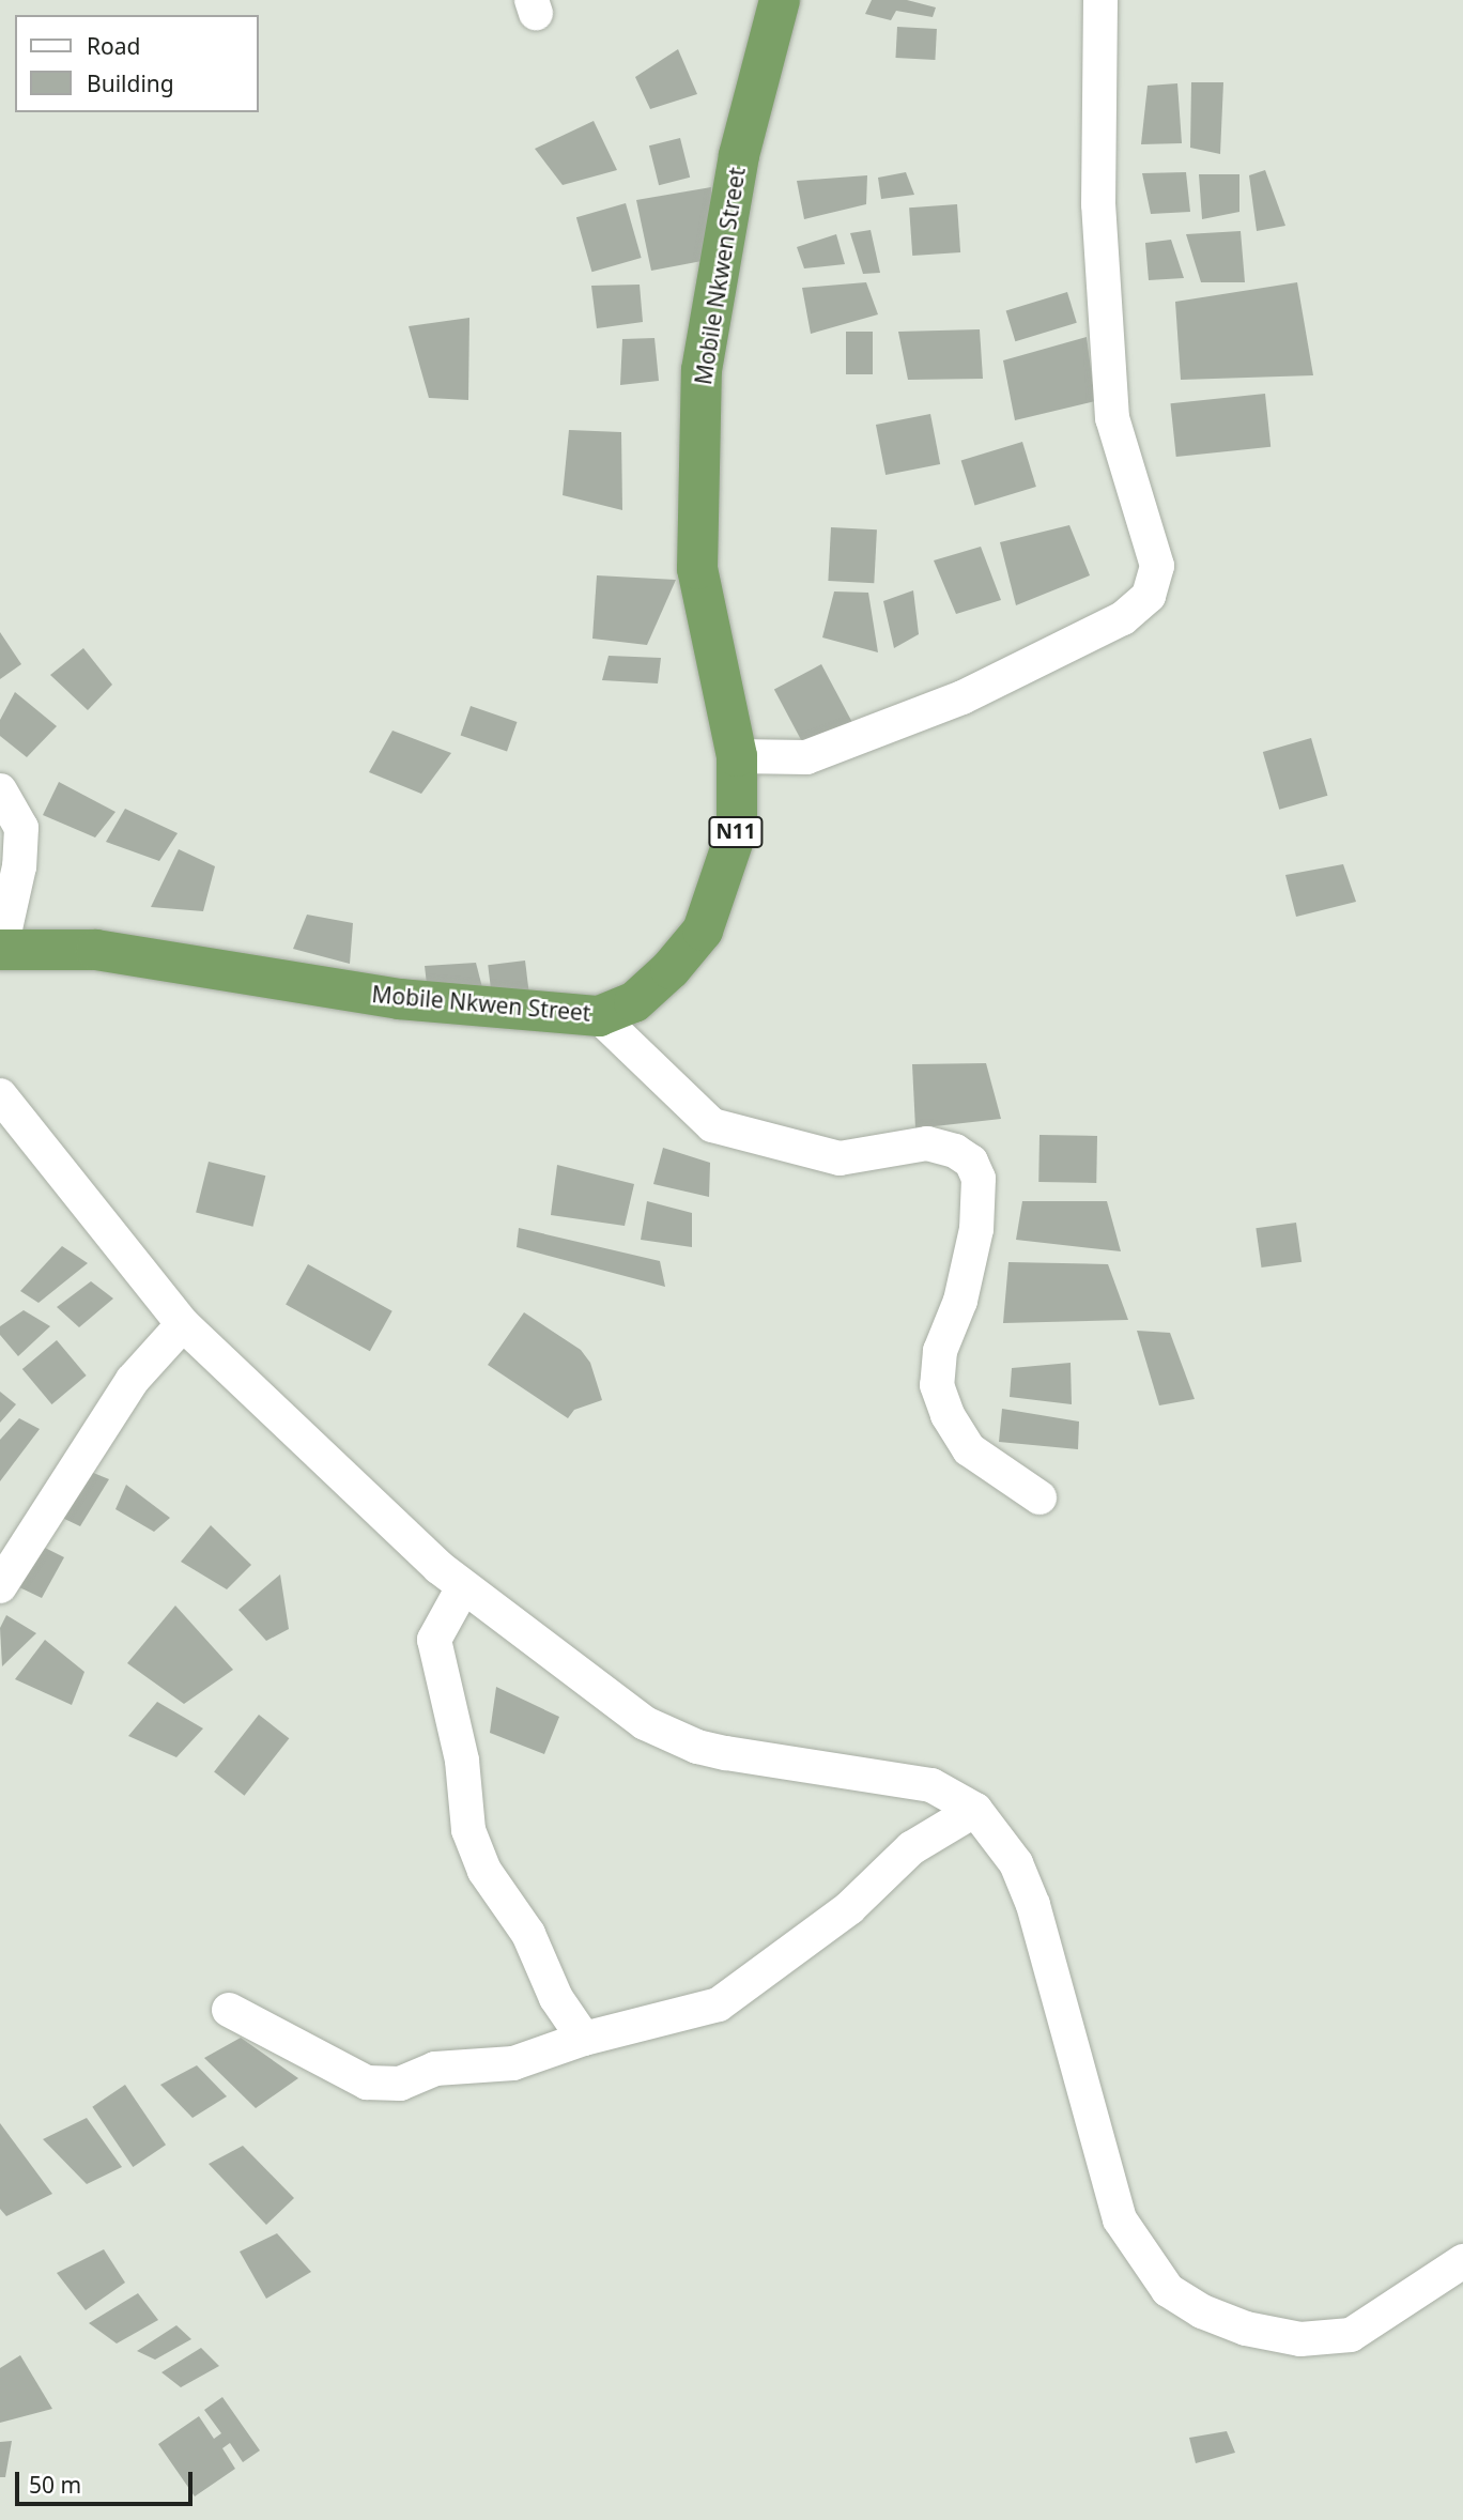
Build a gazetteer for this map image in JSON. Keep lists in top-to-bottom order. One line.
{"streets":{"highway":["Mobile Nkwen Street","N11"]},"legend":["Road","Building"],"scale_bar":"50 m"}
